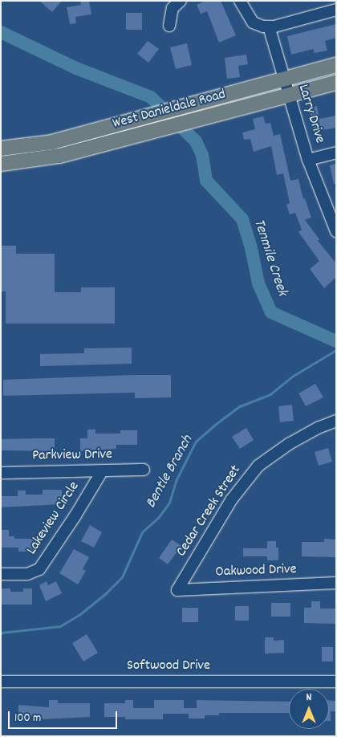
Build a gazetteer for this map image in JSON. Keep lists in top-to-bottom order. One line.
{"streets":{"main road":["West Danieldale Road"],"street":["Larry Drive","Parkview Drive","Cedar Creek Street","Lakeview Circle","Oakwood Drive","Softwood Drive"]},"crossings":[["West Danieldale Road","Larry Drive"],["Parkview Drive","Lakeview Circle"],["Cedar Creek Street","Oakwood Drive"]],"water":["Tenmile Creek","Bentle Branch"],"scale_bar":"100 m","north":"top"}
